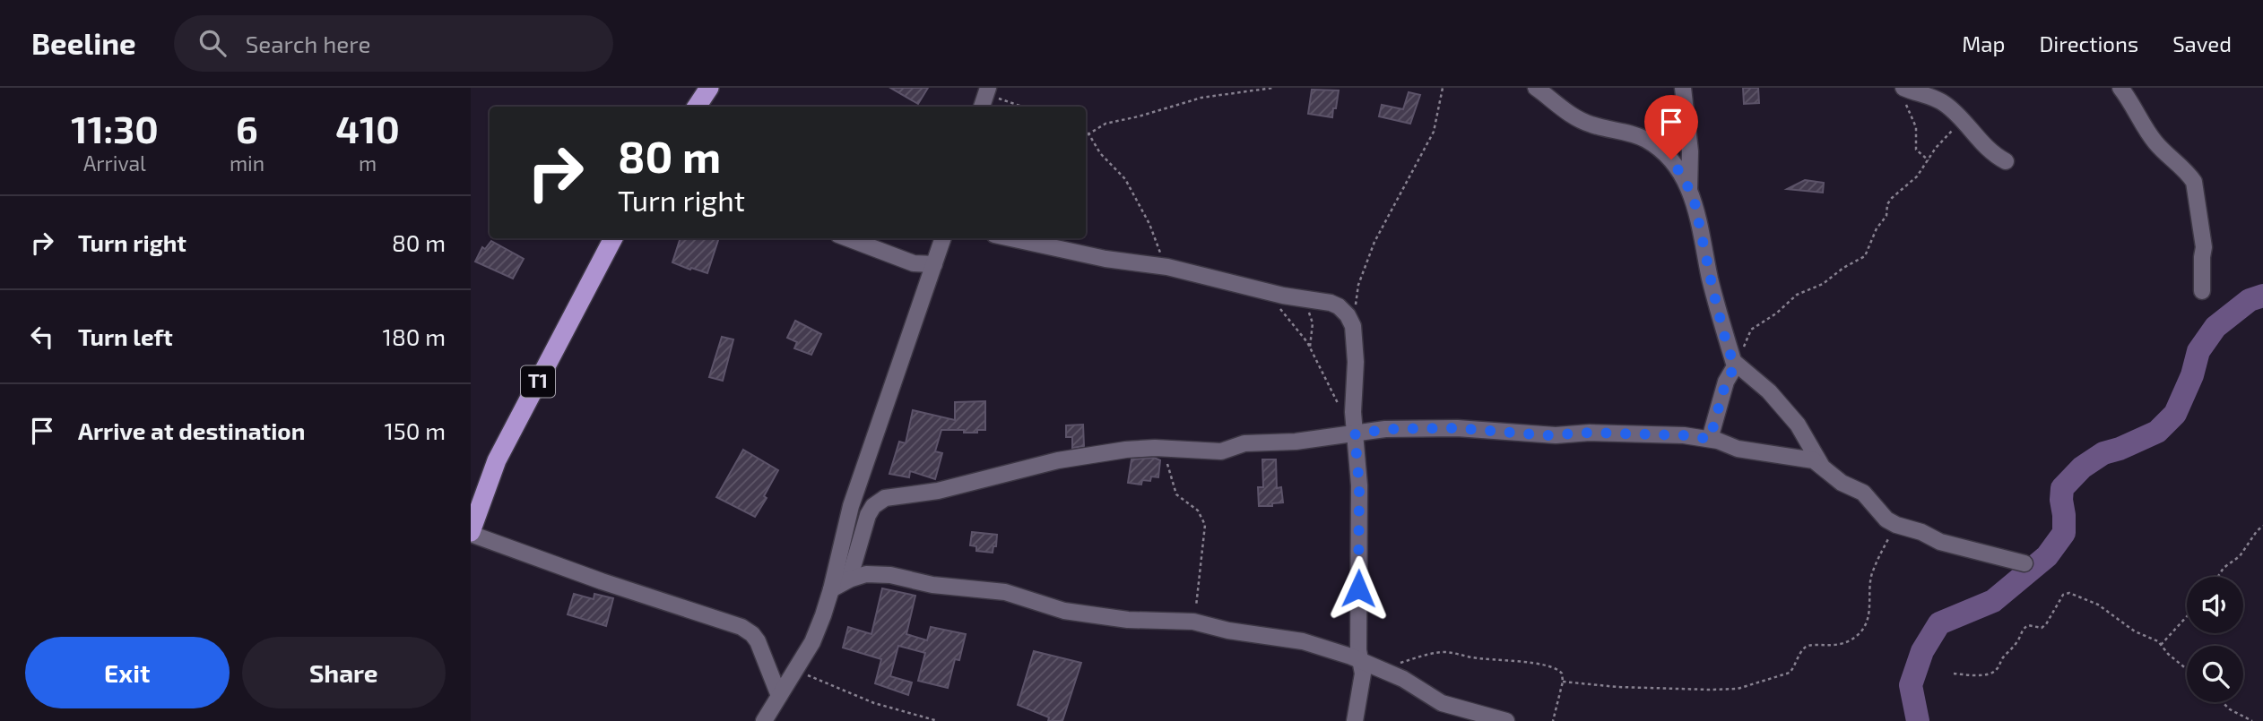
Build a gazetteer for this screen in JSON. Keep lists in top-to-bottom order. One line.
{"streets":{"highway":["T1"]},"page":{"header":"Beeline","search":"Search here","nav":["Map","Directions","Saved"],"eta":["11:30","Arrival","6","min","410","m"],"turn":["80 m","Turn right"],"list":[{"name":"Turn right","value":"80 m"},{"name":"Turn left","value":"180 m"},{"name":"Arrive at destination","value":"150 m"}],"buttons":["Exit","Share"]}}
